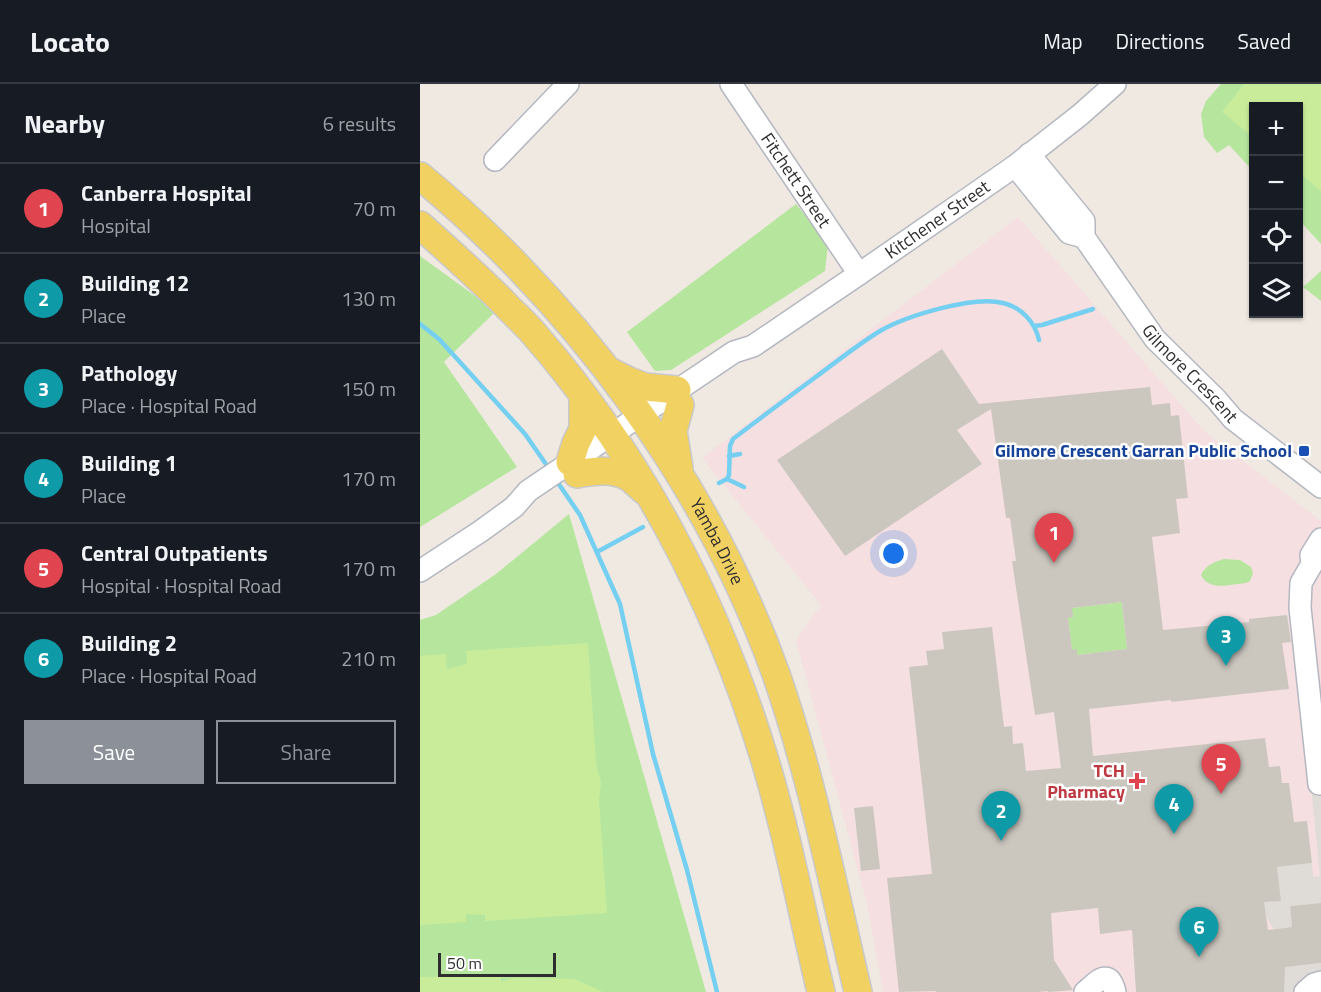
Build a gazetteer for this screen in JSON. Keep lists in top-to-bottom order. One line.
{"streets":{"main road":["Yamba Drive"],"street":["Fitchett Street","Kitchener Street","Gilmore Crescent"]},"crossings":[["Fitchett Street","Kitchener Street"],["Kitchener Street","Gilmore Crescent"],["Kitchener Street","Yamba Drive"]],"places":{"transit":["Gilmore Crescent Garran Public School"],"health":["TCH Pharmacy"]},"scale_bar":"50 m","page":{"header":"Locato","nav":["Map","Directions","Saved"],"heading":["Nearby","6 results"],"map_buttons":["+","−"],"list":[{"mark":"1","name":"Canberra Hospital","note":"Hospital","value":"70 m"},{"mark":"2","name":"Building 12","note":"Place","value":"130 m"},{"mark":"3","name":"Pathology","note":"Place · Hospital Road","value":"150 m"},{"mark":"4","name":"Building 1","note":"Place","value":"170 m"},{"mark":"5","name":"Central Outpatients","note":"Hospital · Hospital Road","value":"170 m"},{"mark":"6","name":"Building 2","note":"Place · Hospital Road","value":"210 m"}],"pins":["1","3","5","4","2","6"],"buttons":["Save","Share"],"scale":"50 m"}}
